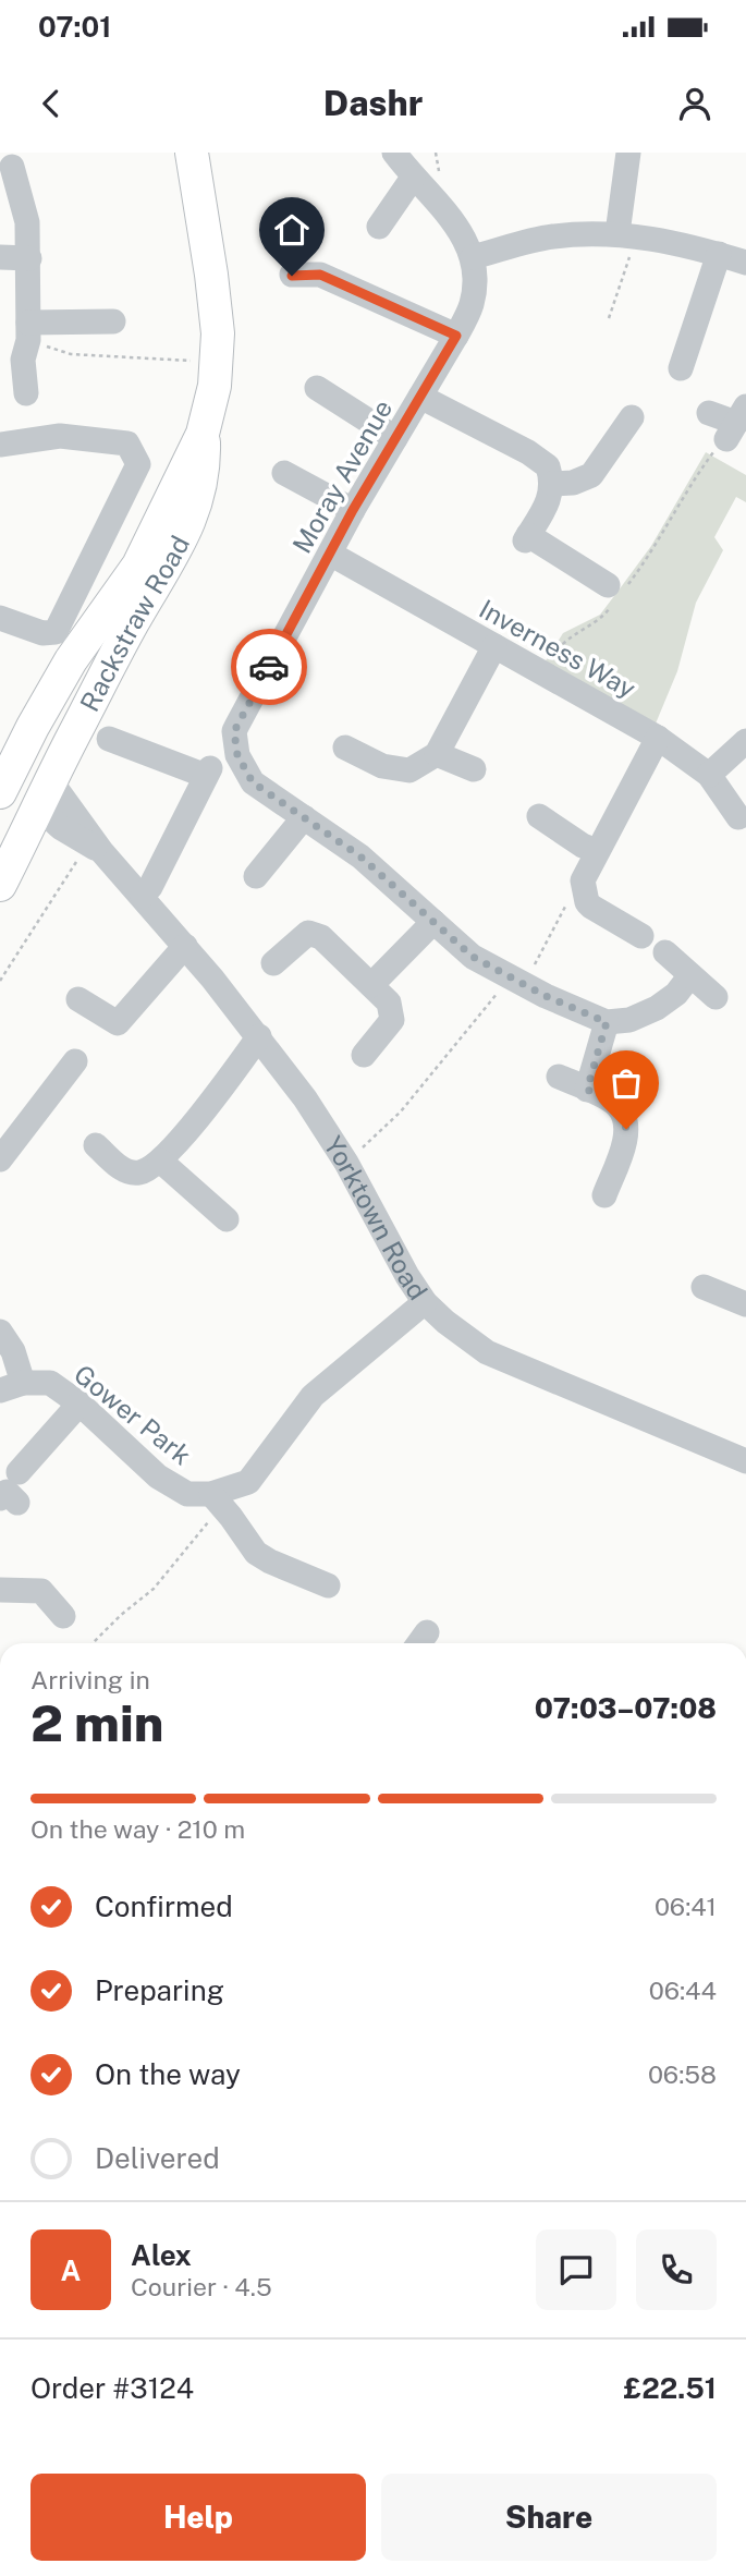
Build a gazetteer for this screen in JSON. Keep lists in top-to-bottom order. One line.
{"streets":{"main road":["Rackstraw Road"],"street":["Moray Avenue","Inverness Way","Yorktown Road","Gower Park"]},"crossings":[["Moray Avenue","Inverness Way"],["Rackstraw Road","Yorktown Road"],["Yorktown Road","Gower Park"]],"page":{"status":"07:01","header":"Dashr","heading":["2 min","Arriving in","07:03–07:08"],"panel":["Alex","Courier · 4.5","Order #3124","£22.51"],"bar":"On the way · 210 m","list":[["Confirmed","06:41"],["Preparing","06:44"],["On the way","06:58"],"Delivered"],"round":"A","buttons":["Help","Share"]}}
